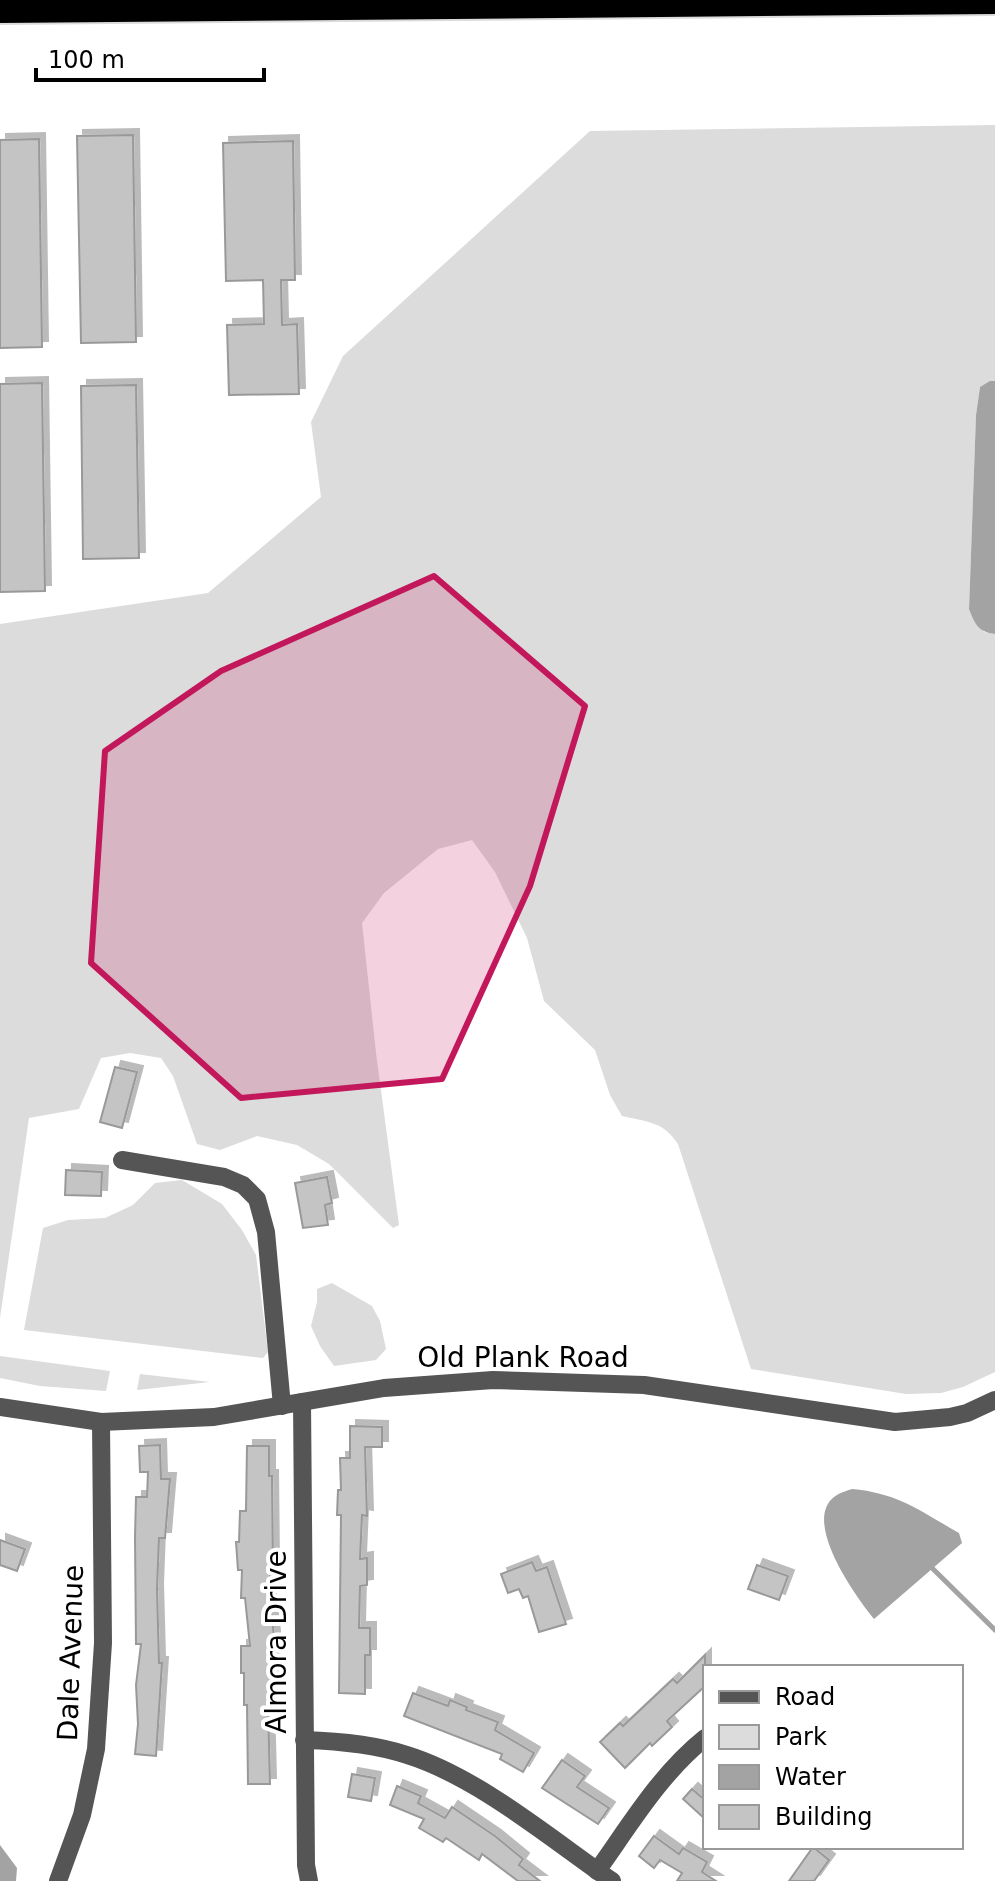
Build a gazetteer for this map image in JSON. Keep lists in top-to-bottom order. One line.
{"streets":{"street":["Old Plank Road","Almora Drive","Dale Avenue"]},"crossings":[["Old Plank Road","Almora Drive"],["Old Plank Road","Dale Avenue"]],"legend":["Road","Park","Water","Building"],"scale_bar":"100 m"}
